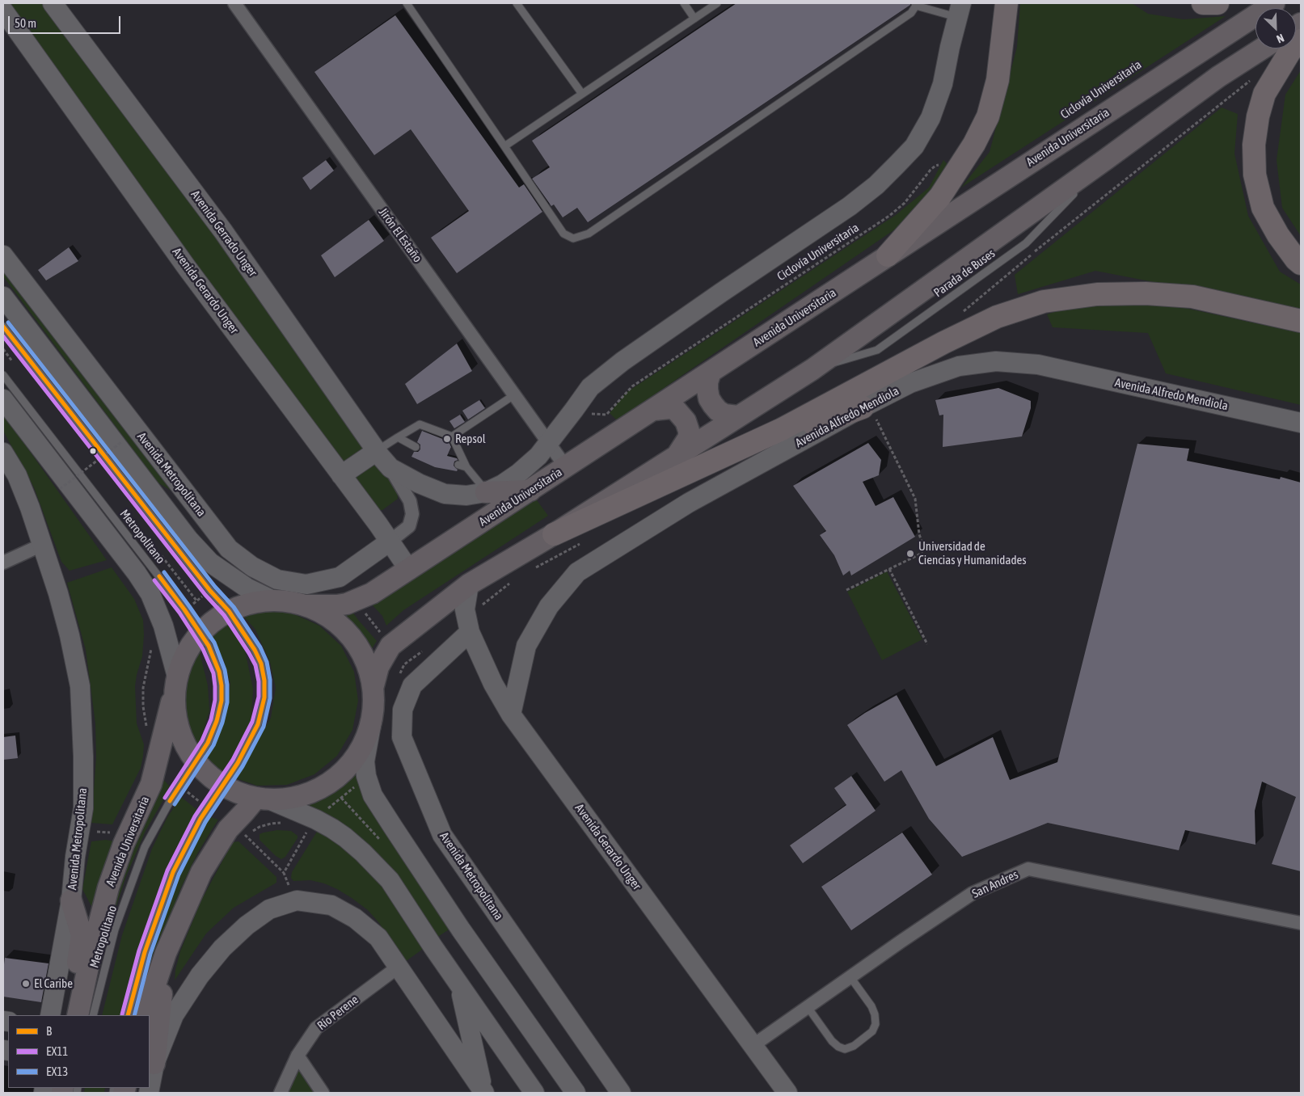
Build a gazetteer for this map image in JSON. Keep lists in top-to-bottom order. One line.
{"streets":{"main road":["Avenida Universitaria","Avenida Gerrado Unger","Avenida Gerardo Unger","Avenida Alfredo Mendiola","Avenida Metropolitana"],"street":["Jirón El Estaño","San Andres","Río Perene"],"lane":["Metropolitano"],"path":["Ciclovía Universitaria"]},"crossings":[["Avenida Universitaria","Jirón El Estaño"],["Avenida Universitaria","Avenida Gerardo Unger"],["Avenida Universitaria","Metropolitano"],["Avenida Gerrado Unger","Avenida Gerardo Unger"],["Avenida Gerrado Unger","Avenida Metropolitana"],["Avenida Gerardo Unger","Avenida Alfredo Mendiola"],["Avenida Gerardo Unger","Avenida Metropolitana"],["Avenida Gerardo Unger","San Andres"]],"places":["Repsol","Universidad de Ciencias y Humanidades","El Caribe"],"lines":["transit line EX13","transit line B","transit line EX11"],"legend":["B","EX11","EX13"],"scale_bar":"50 m","north":"bottom right"}
